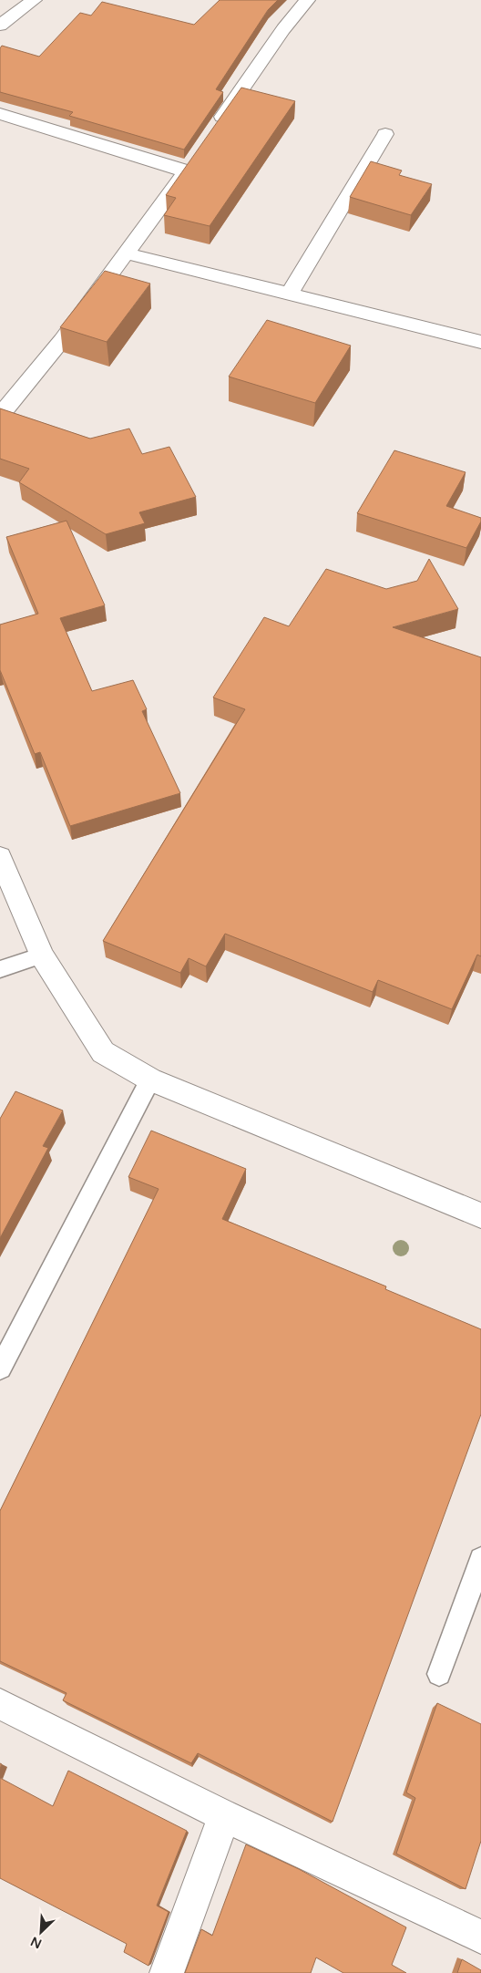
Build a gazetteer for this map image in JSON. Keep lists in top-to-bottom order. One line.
{"north":"bottom left"}
